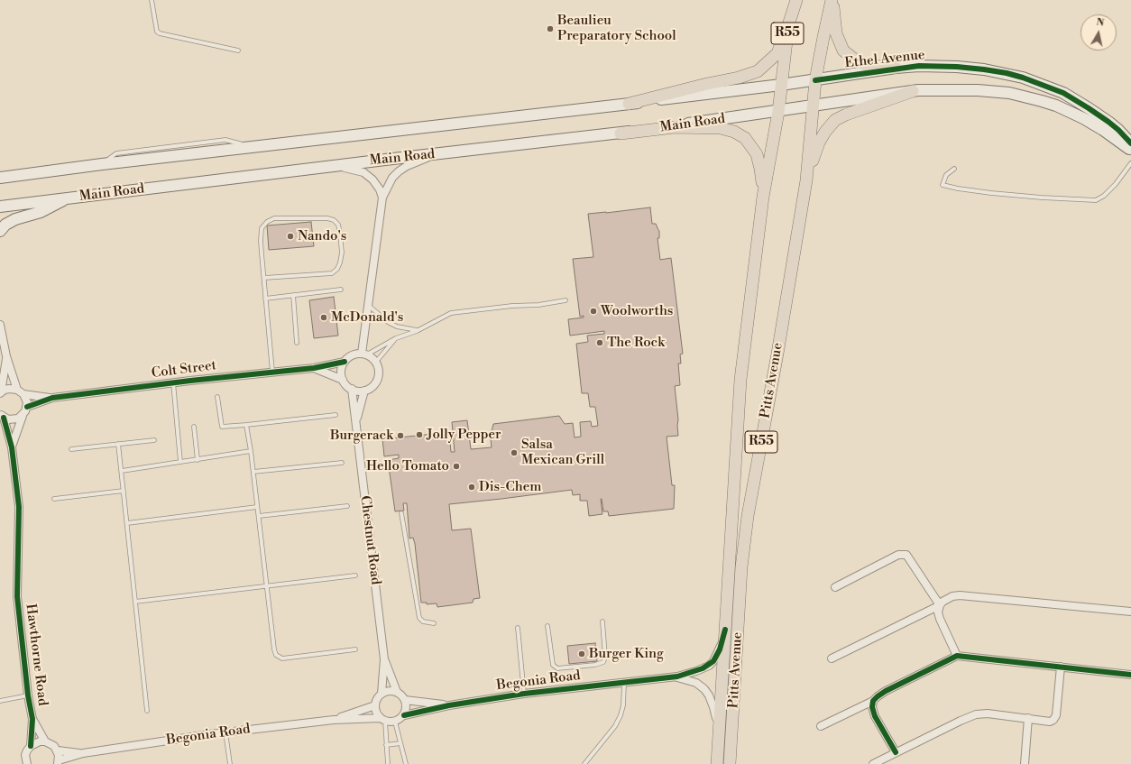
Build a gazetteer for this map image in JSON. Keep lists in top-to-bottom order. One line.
{"streets":{"main road":["R55","Ethel Avenue","Main Road","Pitts Avenue"],"street":["Colt Street","Chestnut Road","Hawthorne Road","Begonia Road"]},"crossings":[["R55","Ethel Avenue"],["R55","Main Road"],["R55","Pitts Avenue"],["Ethel Avenue","Main Road"],["Main Road","Pitts Avenue"],["Colt Street","Chestnut Road"],["Colt Street","Hawthorne Road"],["Chestnut Road","Begonia Road"]],"places":["Beaulieu Preparatory School","Nando's","Woolworths","McDonald's","The Rock","Jolly Pepper","Burgerack","Salsa Mexican Grill","Hello Tomato","Dis-Chem","Burger King"],"north":"top"}
